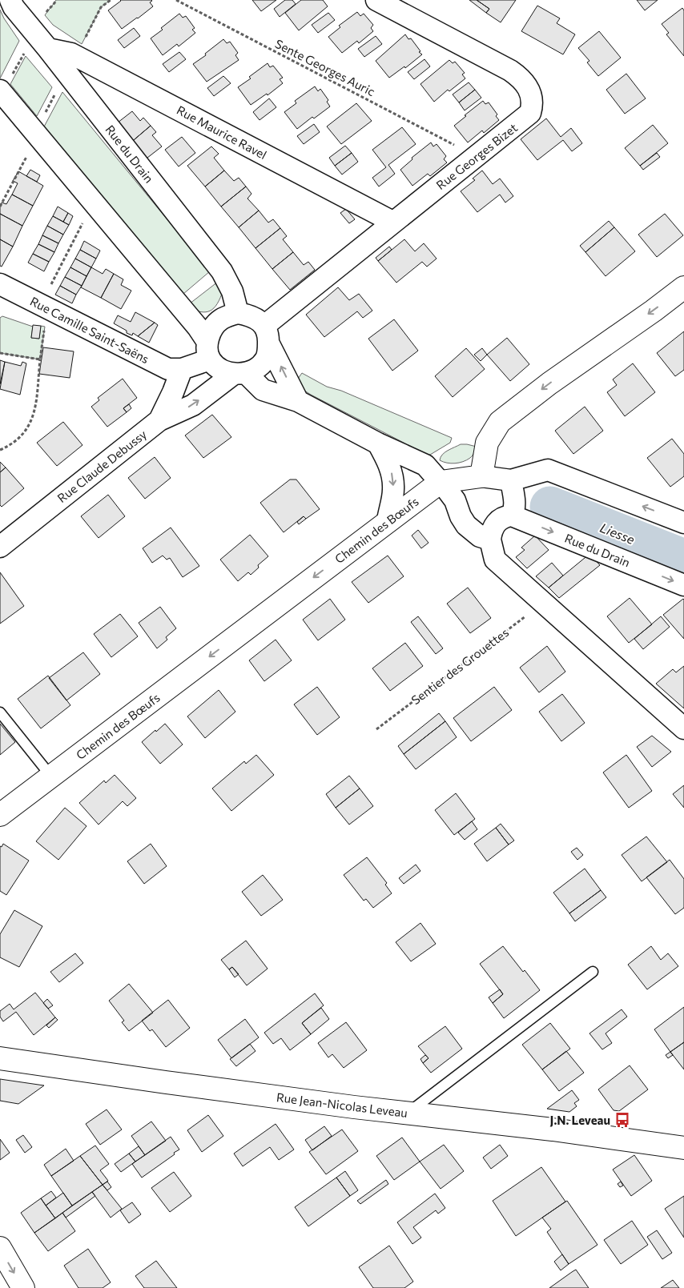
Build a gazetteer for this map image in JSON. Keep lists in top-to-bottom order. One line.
{"streets":{"street":["Rue Maurice Ravel","Rue du Drain","Rue Georges Bizet","Rue Camille Saint-Saëns","Rue Claude Debussy","Chemin des Bœufs","Rue Jean-Nicolas Leveau"],"path":["Sente Georges Auric","Sentier des Grouettes"]},"crossings":[["Rue Maurice Ravel","Rue du Drain"],["Rue Maurice Ravel","Rue Georges Bizet"],["Rue du Drain","Rue Georges Bizet"],["Rue Camille Saint-Saëns","Rue Claude Debussy"]],"one_way":["Chemin des Bœufs"],"water":["Liesse"],"places":{"bus stop":["J.N. Leveau"]}}
